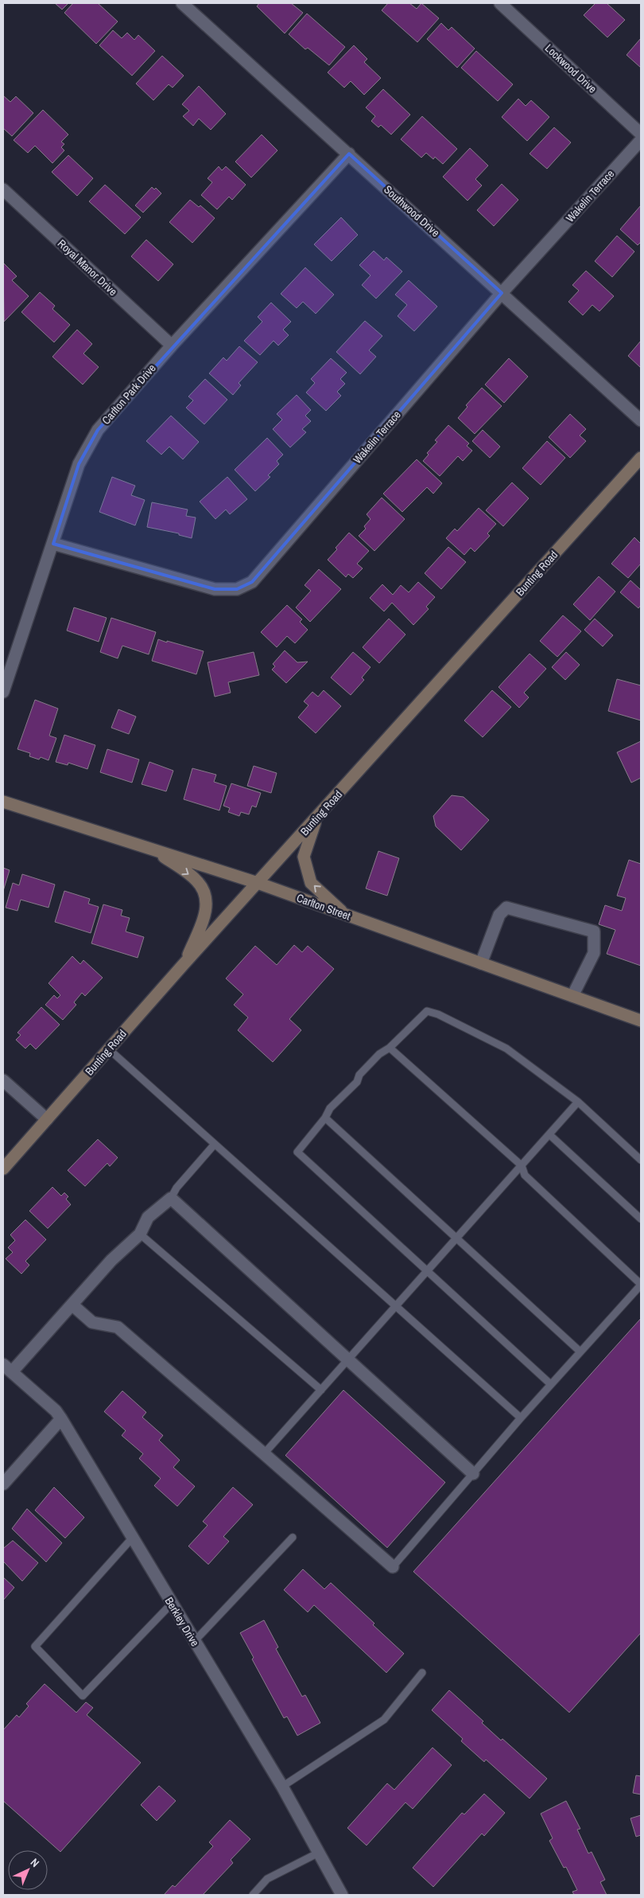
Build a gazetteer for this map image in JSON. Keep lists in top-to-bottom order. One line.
{"streets":{"main road":["Bunting Road","Carlton Street"],"street":["Lockwood Drive","Wakelin Terrace","Southwood Drive","Royal Manor Drive","Carlton Park Drive","Berkley Drive"]},"crossings":[["Wakelin Terrace","Southwood Drive"],["Wakelin Terrace","Carlton Park Drive"],["Southwood Drive","Carlton Park Drive"],["Royal Manor Drive","Carlton Park Drive"],["Bunting Road","Carlton Street"]],"north":"top right"}
